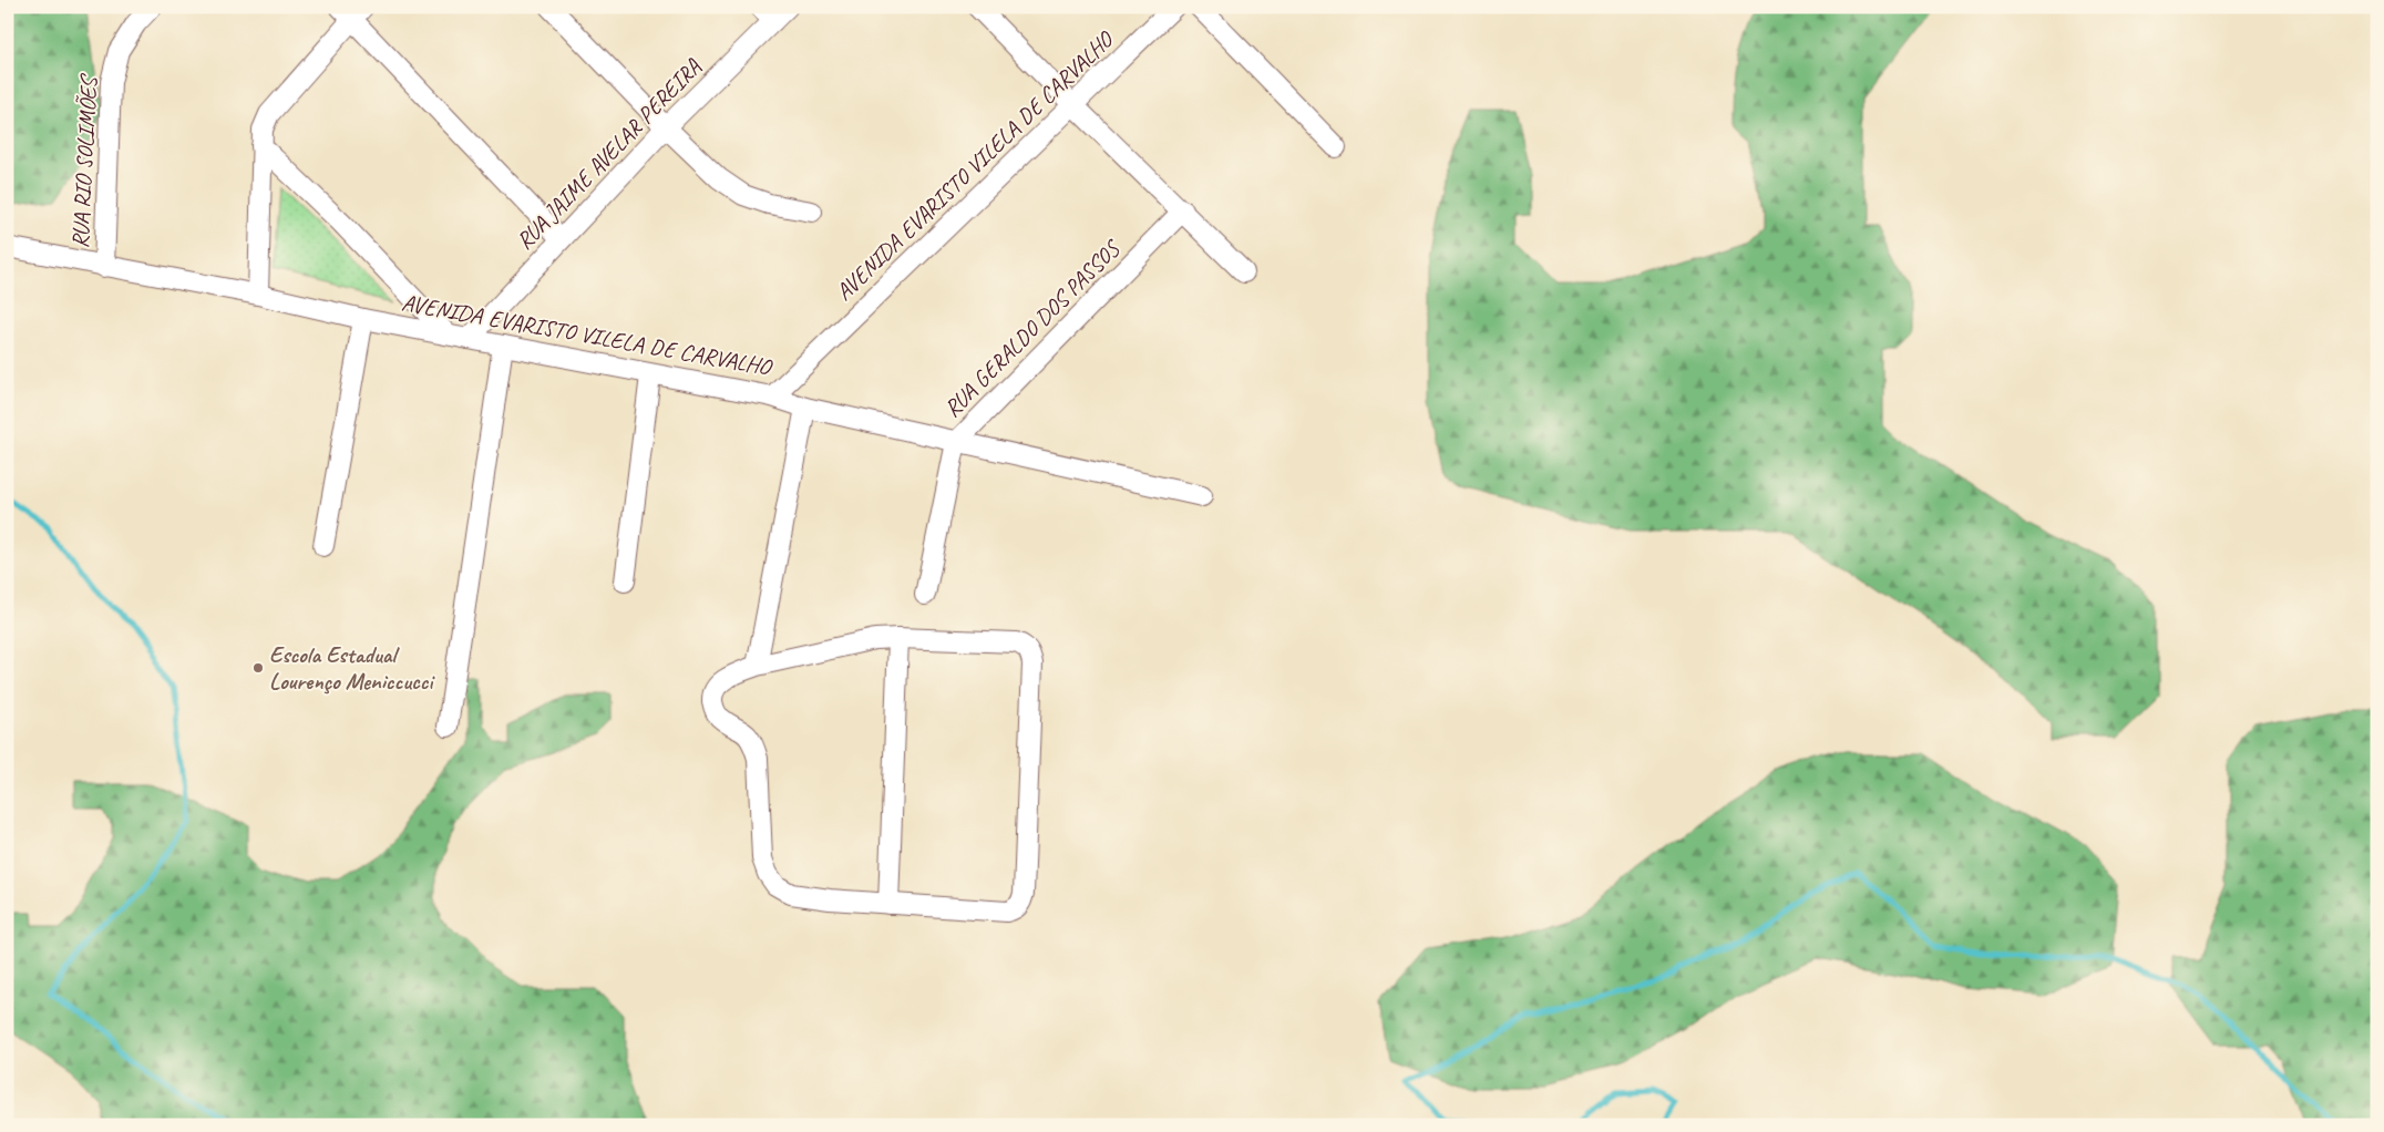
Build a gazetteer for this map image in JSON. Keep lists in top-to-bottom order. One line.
{"streets":{"street":["RUA JAIME AVELAR PEREIRA","RUA RIO SOLIMÕES","AVENIDA EVARISTO VILELA DE CARVALHO","RUA GERALDO DOS PASSOS"]},"crossings":[["RUA JAIME AVELAR PEREIRA","AVENIDA EVARISTO VILELA DE CARVALHO"],["RUA RIO SOLIMÕES","AVENIDA EVARISTO VILELA DE CARVALHO"]],"places":["Escola Estadual Lourenço Meniccucci"]}
